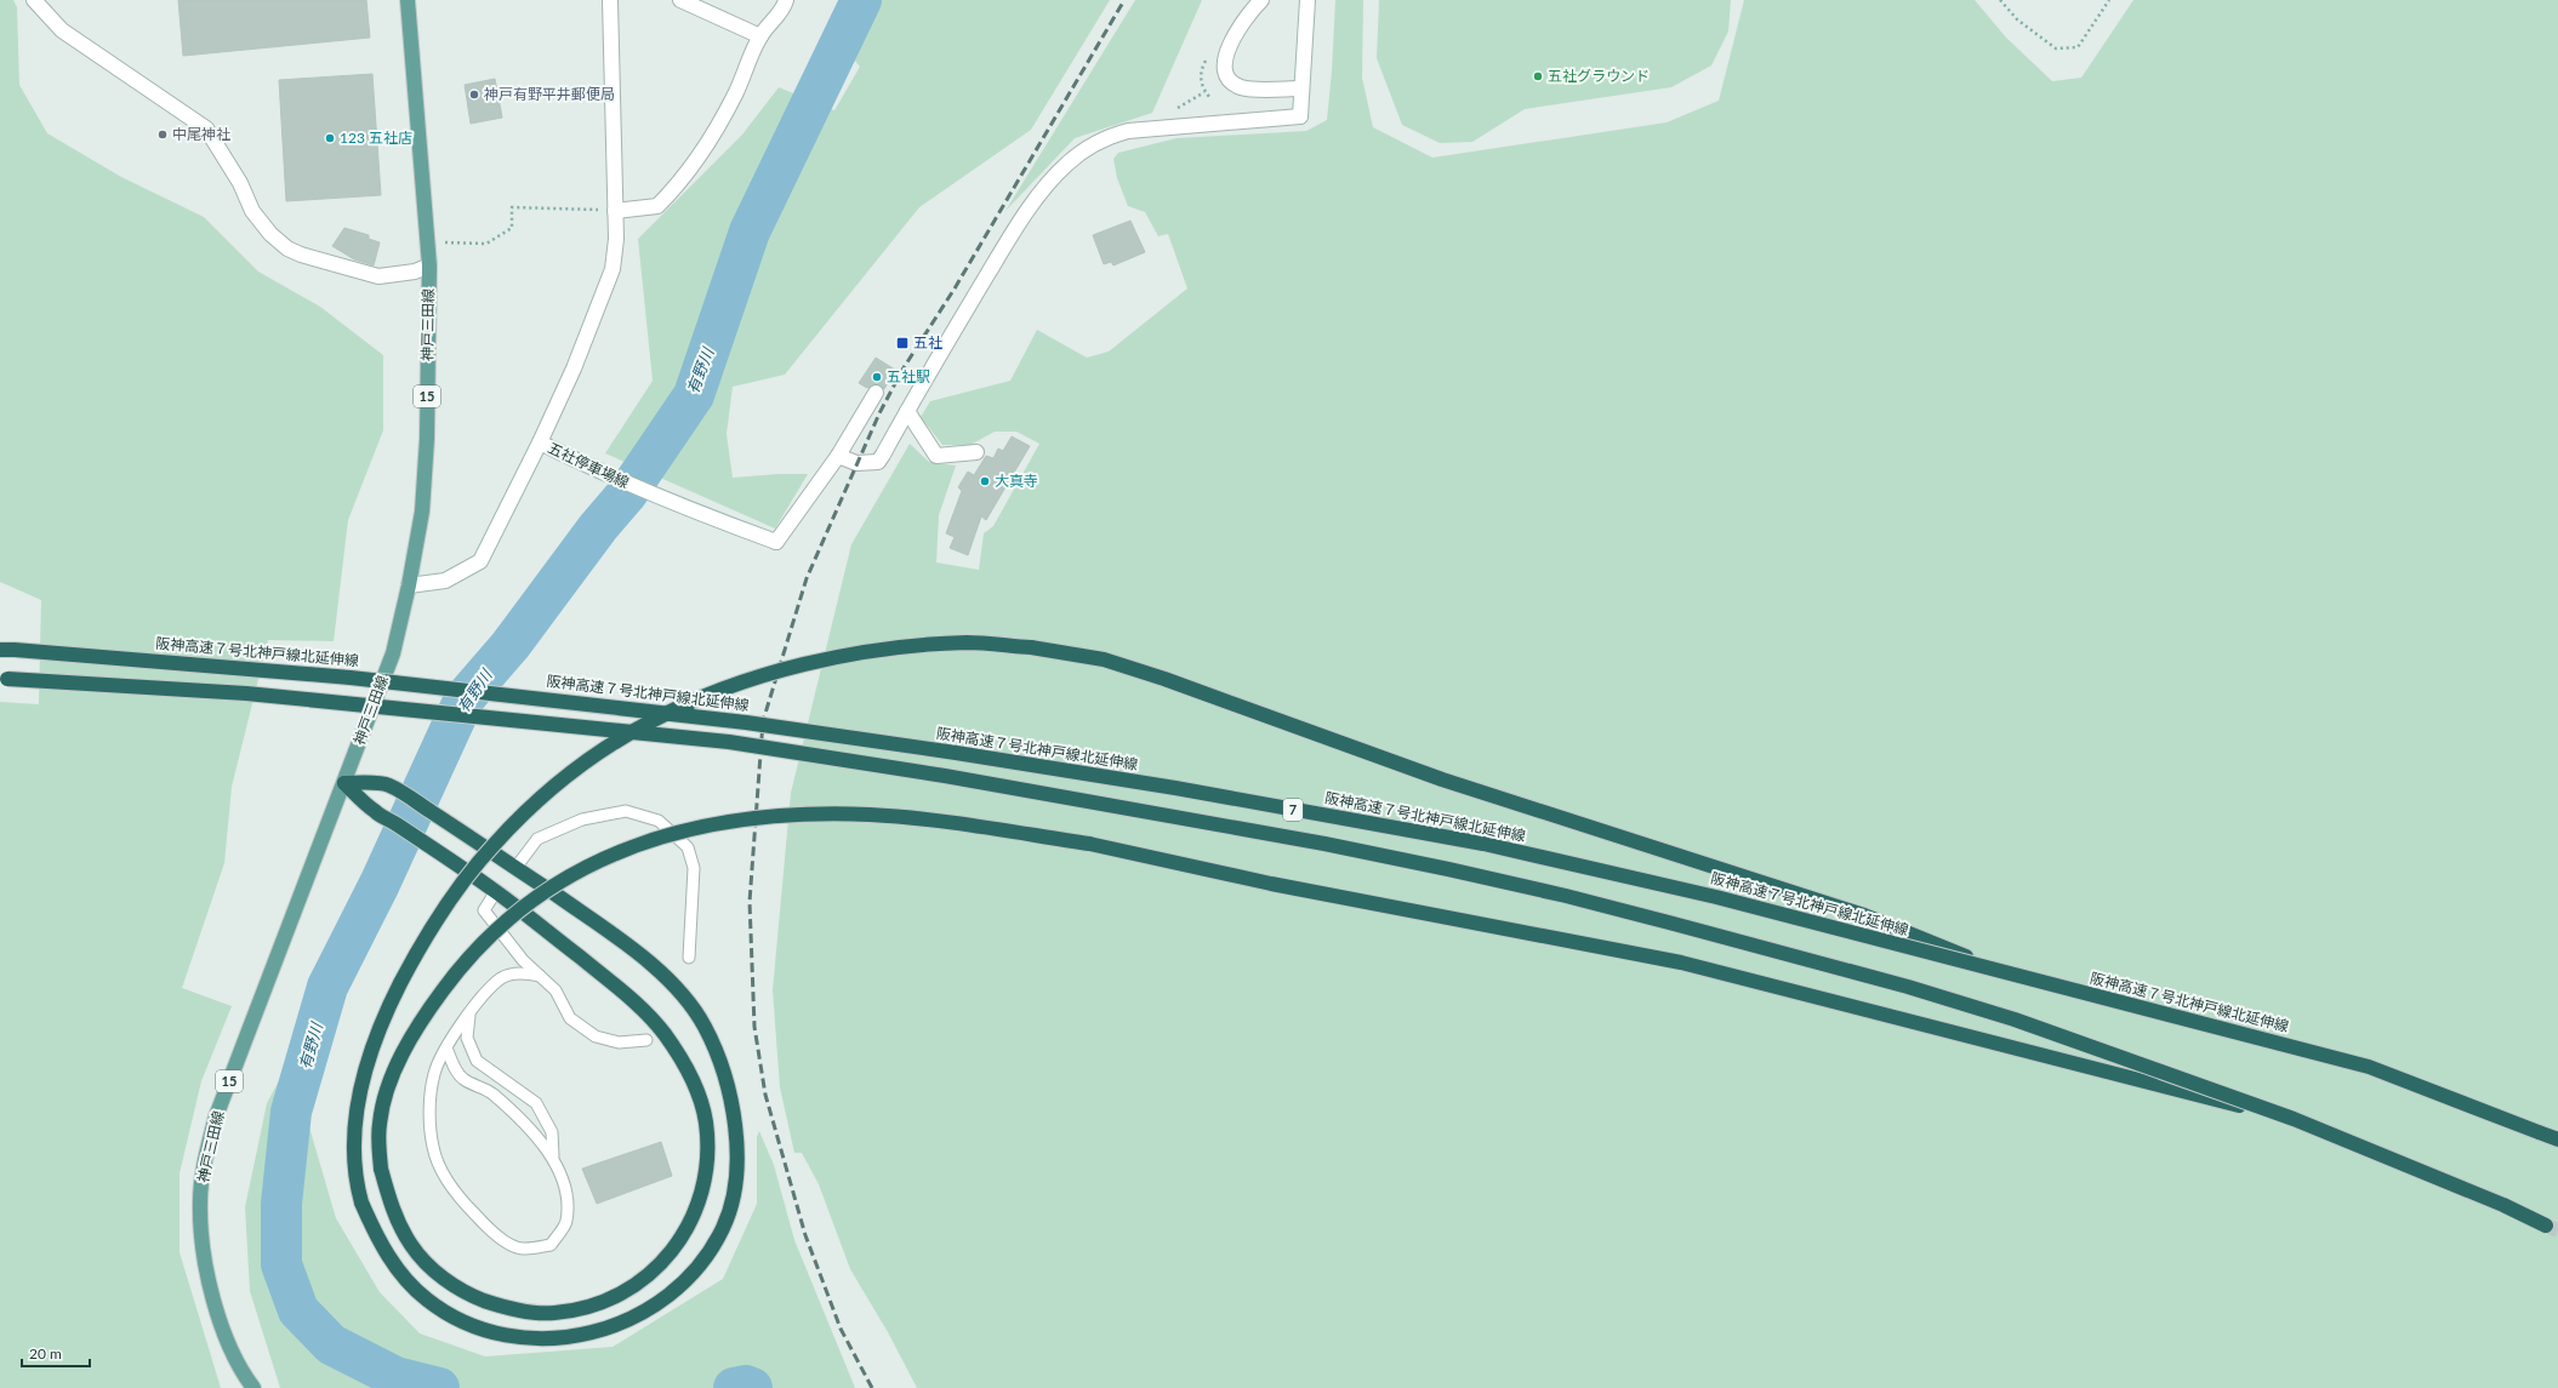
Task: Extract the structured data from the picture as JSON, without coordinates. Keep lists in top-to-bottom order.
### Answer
{
  "streets": {
    "highway": ["阪神高速７号北神戸線北延伸線", "7"],
    "main road": ["神戸三田線", "15"],
    "street": ["五社停車場線"]
  },
  "crossings": [
    ["神戸三田線", "五社停車場線"]
  ],
  "water": ["有野川"],
  "places": {
    "other": [
      "五社グラウンド",
      "神戸有野平井郵便局",
      "中尾神社",
      "123 五社店",
      "五社駅",
      "大真寺"
    ],
    "transit": ["五社"]
  },
  "scale_bar": "20 m"
}
